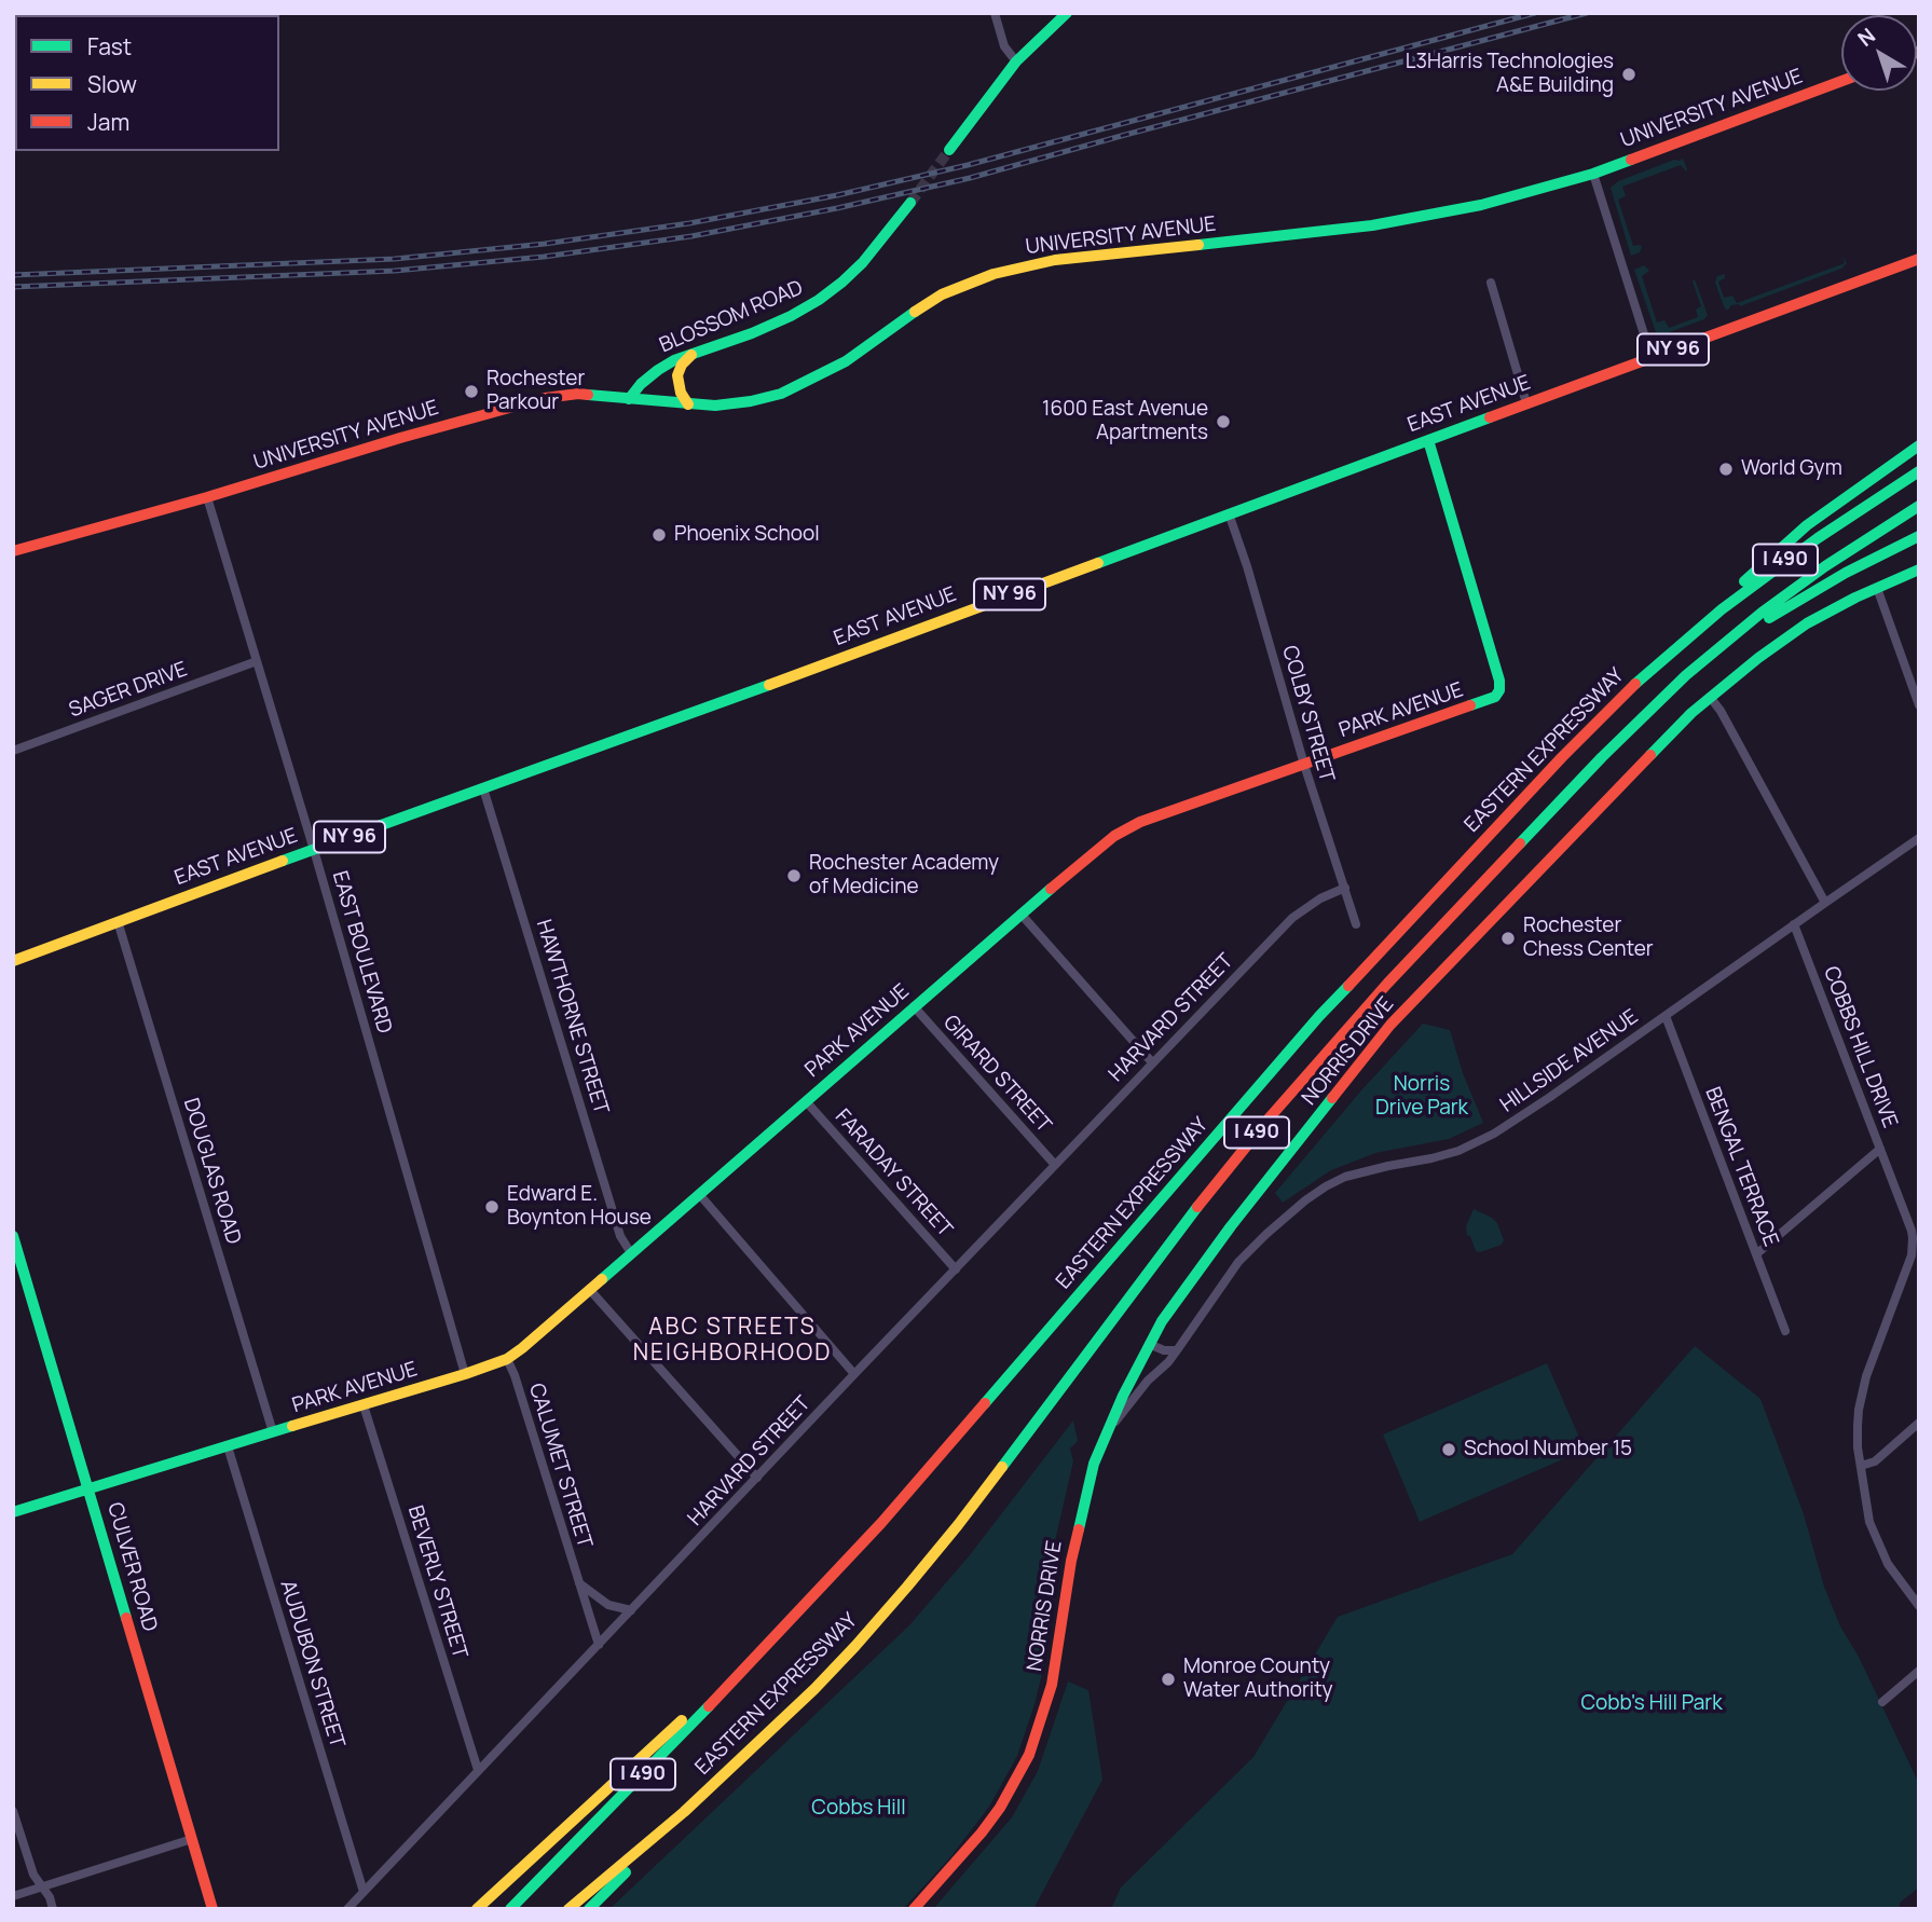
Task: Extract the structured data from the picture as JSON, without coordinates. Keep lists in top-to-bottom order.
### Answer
{
  "streets": {
    "main road": [
      "UNIVERSITY AVENUE",
      "BLOSSOM ROAD",
      "NY 96",
      "EAST AVENUE",
      "I 490",
      "PARK AVENUE",
      "EASTERN EXPRESSWAY",
      "NORRIS DRIVE",
      "CULVER ROAD"
    ],
    "street": [
      "SAGER DRIVE",
      "COLBY STREET",
      "EAST BOULEVARD",
      "HAWTHORNE STREET",
      "HARVARD STREET",
      "COBBS HILL DRIVE",
      "HILLSIDE AVENUE",
      "GIRARD STREET",
      "BENGAL TERRACE",
      "DOUGLAS ROAD",
      "FARADAY STREET",
      "CALUMET STREET",
      "BEVERLY STREET",
      "AUDUBON STREET"
    ]
  },
  "crossings": [
    ["UNIVERSITY AVENUE", "BLOSSOM ROAD"],
    ["UNIVERSITY AVENUE", "EAST BOULEVARD"],
    ["EAST AVENUE", "PARK AVENUE"],
    ["EAST AVENUE", "COLBY STREET"],
    ["EAST AVENUE", "EAST BOULEVARD"],
    ["EAST AVENUE", "HAWTHORNE STREET"],
    ["EAST AVENUE", "DOUGLAS ROAD"],
    ["SAGER DRIVE", "EAST BOULEVARD"],
    ["PARK AVENUE", "COLBY STREET"],
    ["PARK AVENUE", "EAST BOULEVARD"],
    ["PARK AVENUE", "HAWTHORNE STREET"],
    ["PARK AVENUE", "GIRARD STREET"],
    ["PARK AVENUE", "DOUGLAS ROAD"],
    ["PARK AVENUE", "FARADAY STREET"],
    ["PARK AVENUE", "CALUMET STREET"],
    ["PARK AVENUE", "CULVER ROAD"],
    ["PARK AVENUE", "BEVERLY STREET"],
    ["PARK AVENUE", "AUDUBON STREET"],
    ["COLBY STREET", "HARVARD STREET"],
    ["HARVARD STREET", "GIRARD STREET"],
    ["HARVARD STREET", "FARADAY STREET"],
    ["HARVARD STREET", "CALUMET STREET"],
    ["HARVARD STREET", "BEVERLY STREET"],
    ["HARVARD STREET", "AUDUBON STREET"],
    ["COBBS HILL DRIVE", "HILLSIDE AVENUE"],
    ["NORRIS DRIVE", "HILLSIDE AVENUE"],
    ["HILLSIDE AVENUE", "BENGAL TERRACE"]
  ],
  "districts": ["ABC STREETS NEIGHBORHOOD"],
  "parks": ["Norris Drive Park", "Cobb's Hill Park", "Cobbs Hill"],
  "places": [
    "L3Harris Technologies A&E Building",
    "Rochester Parkour",
    "1600 East Avenue Apartments",
    "World Gym",
    "Phoenix School",
    "Rochester Academy of Medicine",
    "Rochester Chess Center",
    "Edward E. Boynton House",
    "School Number 15",
    "Monroe County Water Authority"
  ],
  "legend": ["Fast", "Slow", "Jam"],
  "north": "top left"
}
